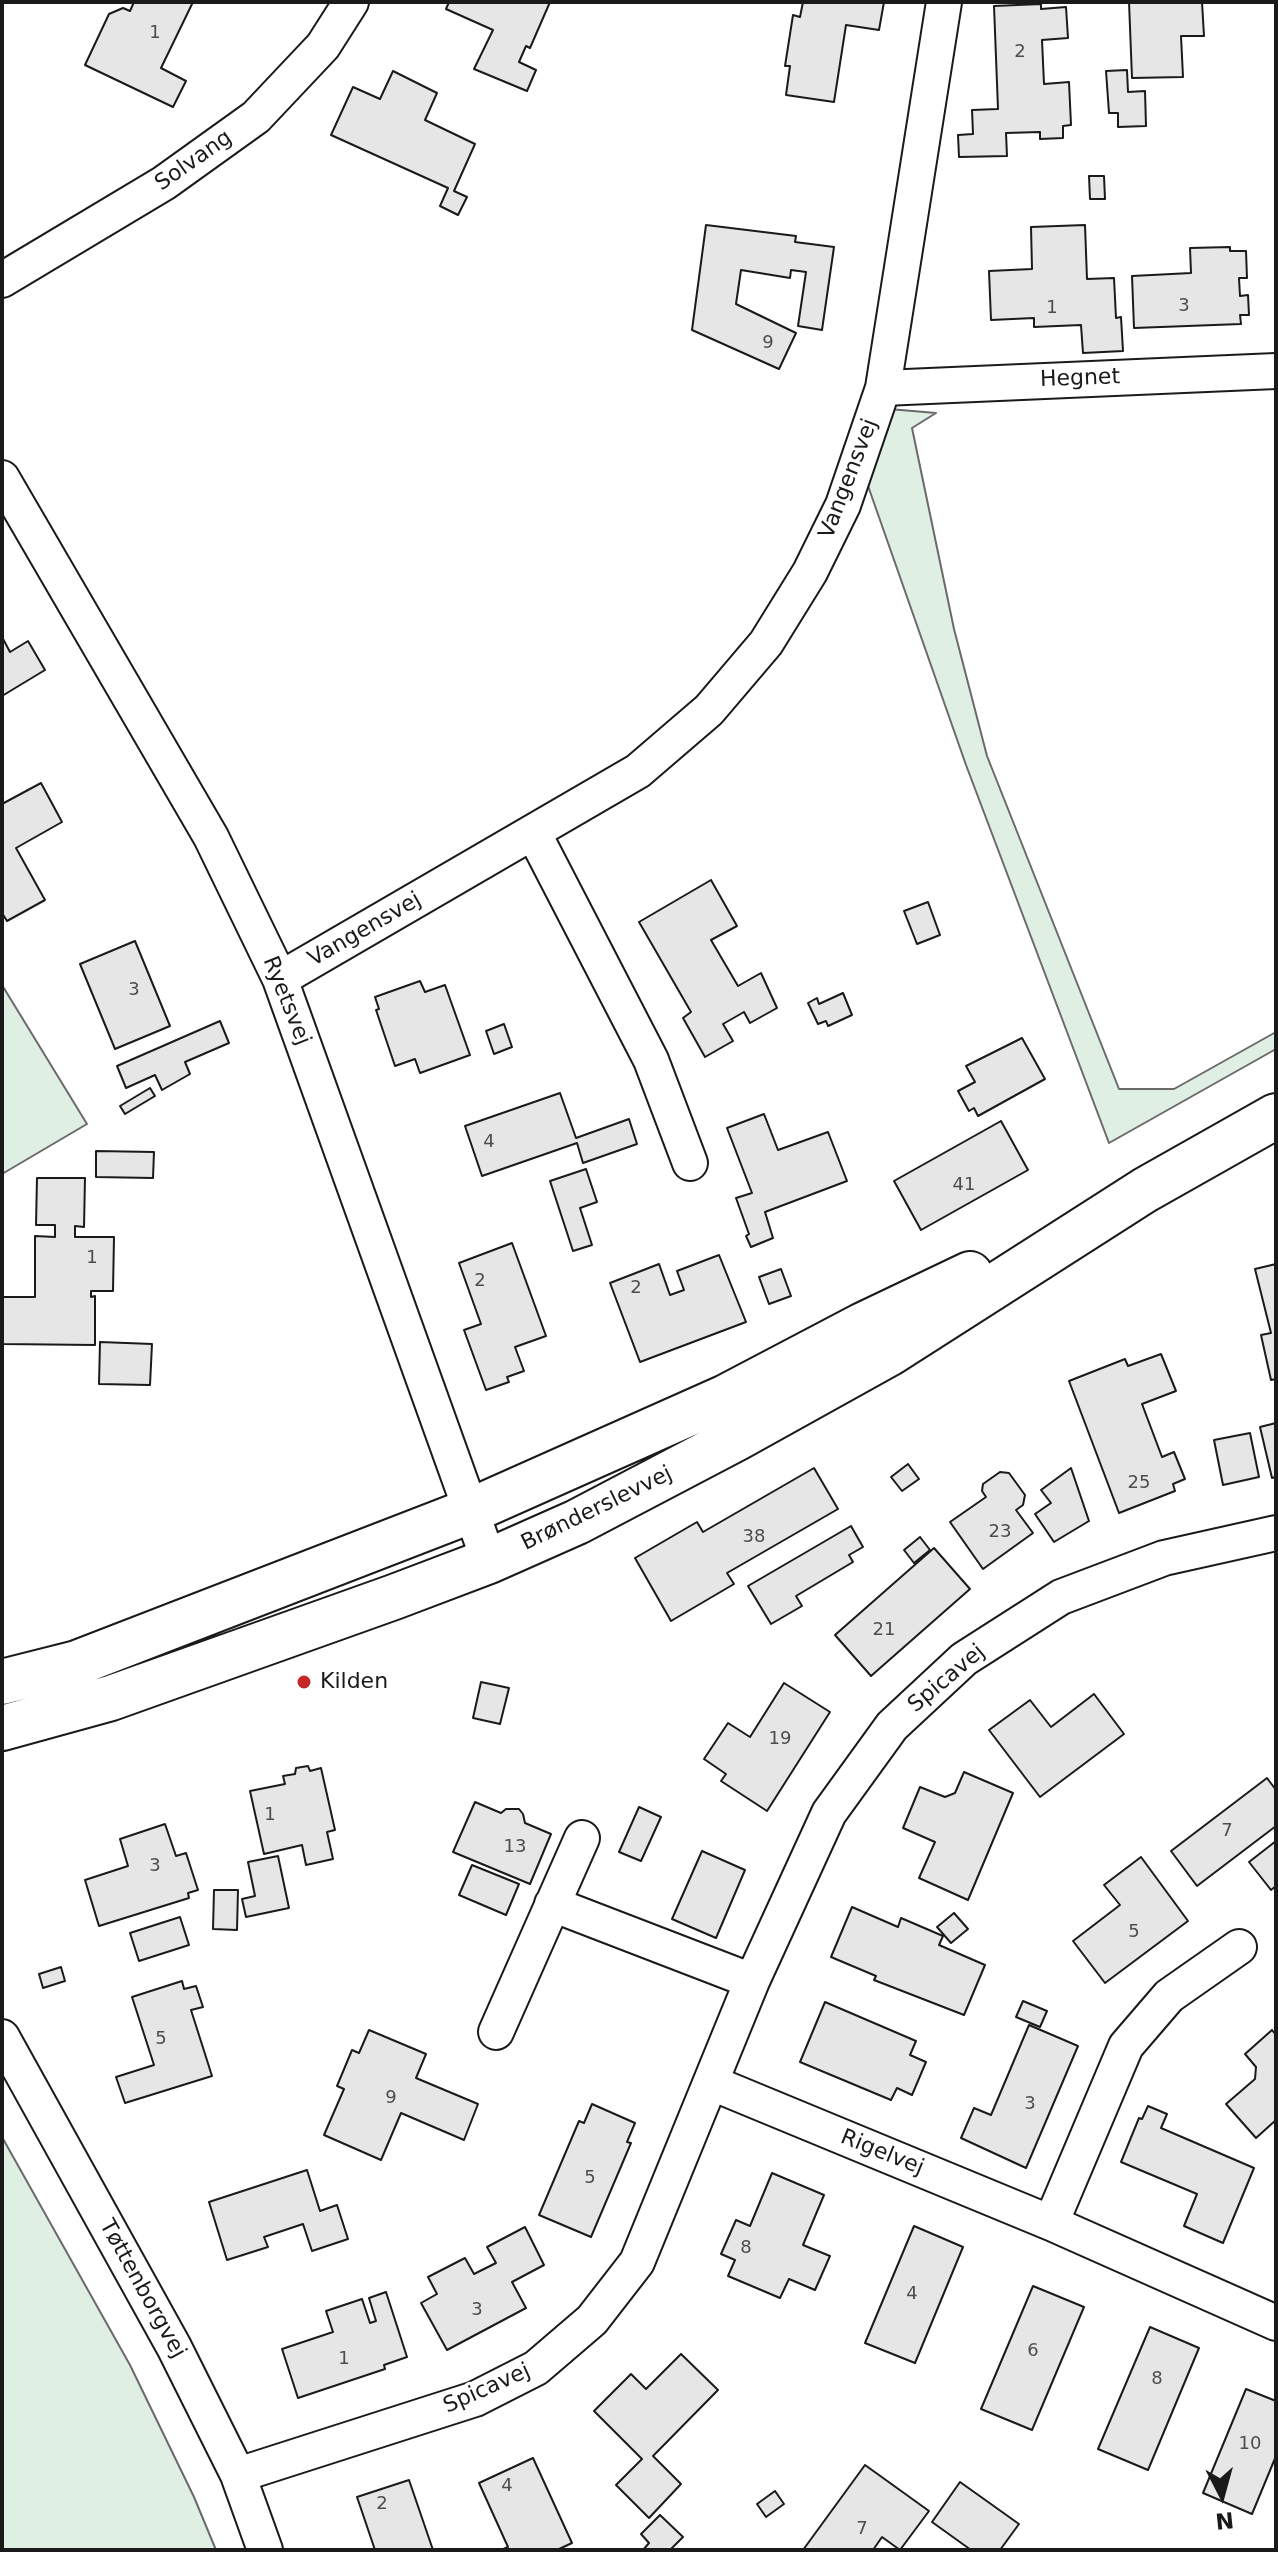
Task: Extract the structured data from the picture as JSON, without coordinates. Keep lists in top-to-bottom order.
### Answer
{
  "streets": {
    "main road": ["Brønderslevvej"],
    "street": [
      "Solvang",
      "Hegnet",
      "Vangensvej",
      "Ryetsvej",
      "Spicavej",
      "Rigelvej",
      "Tøttenborgvej"
    ]
  },
  "crossings": [
    ["Hegnet", "Vangensvej"],
    ["Vangensvej", "Ryetsvej"],
    ["Ryetsvej", "Brønderslevvej"],
    ["Spicavej", "Rigelvej"],
    ["Spicavej", "Tøttenborgvej"]
  ],
  "places": ["Kilden"],
  "house_numbers": [
    "1",
    "2",
    "3",
    "1",
    "9",
    "3",
    "4",
    "41",
    "1",
    "2",
    "2",
    "25",
    "23",
    "38",
    "21",
    "19",
    "1",
    "7",
    "13",
    "3",
    "5",
    "5",
    "9",
    "3",
    "5",
    "8",
    "4",
    "3",
    "6",
    "1",
    "8",
    "10",
    "4",
    "2",
    "7"
  ],
  "north": "bottom"
}
